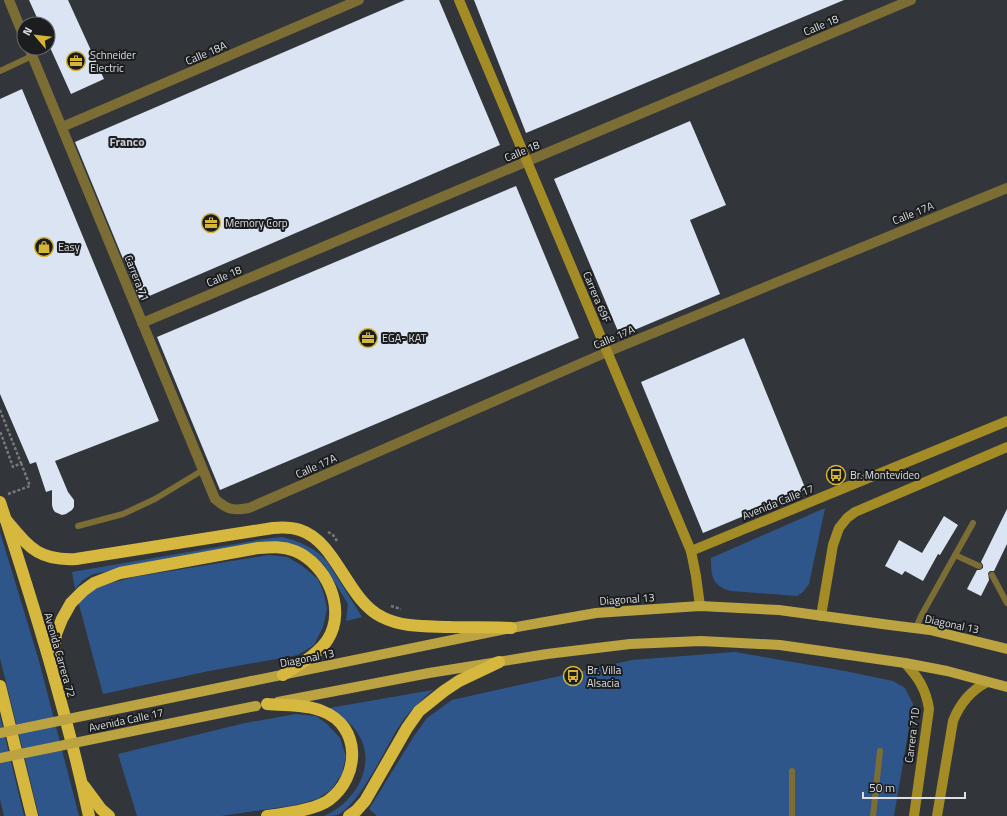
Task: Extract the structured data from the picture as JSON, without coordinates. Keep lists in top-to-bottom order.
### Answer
{
  "streets": {
    "highway": ["Avenida Carrera 72"],
    "main road": ["Avenida Calle 17", "Diagonal 13"],
    "street": [
      "Calle 18",
      "Calle 18A",
      "Calle 17A",
      "Carrera 71",
      "Carrera 69F",
      "Carrera 71D"
    ]
  },
  "crossings": [
    ["Calle 18", "Carrera 71"],
    ["Calle 18", "Carrera 69F"],
    ["Calle 18A", "Carrera 71"],
    ["Calle 17A", "Carrera 71"],
    ["Calle 17A", "Carrera 69F"],
    ["Carrera 69F", "Avenida Calle 17"],
    ["Carrera 69F", "Diagonal 13"],
    ["Avenida Calle 17", "Diagonal 13"]
  ],
  "districts": ["Franco"],
  "places": {
    "office": ["Schneider Electric", "Memory Corp", "EGA- KAT"],
    "shop": ["Easy"],
    "bus stop": ["Br. Montevideo", "Br. Villa Alsacia"]
  },
  "scale_bar": "50 m",
  "north": "top left"
}
